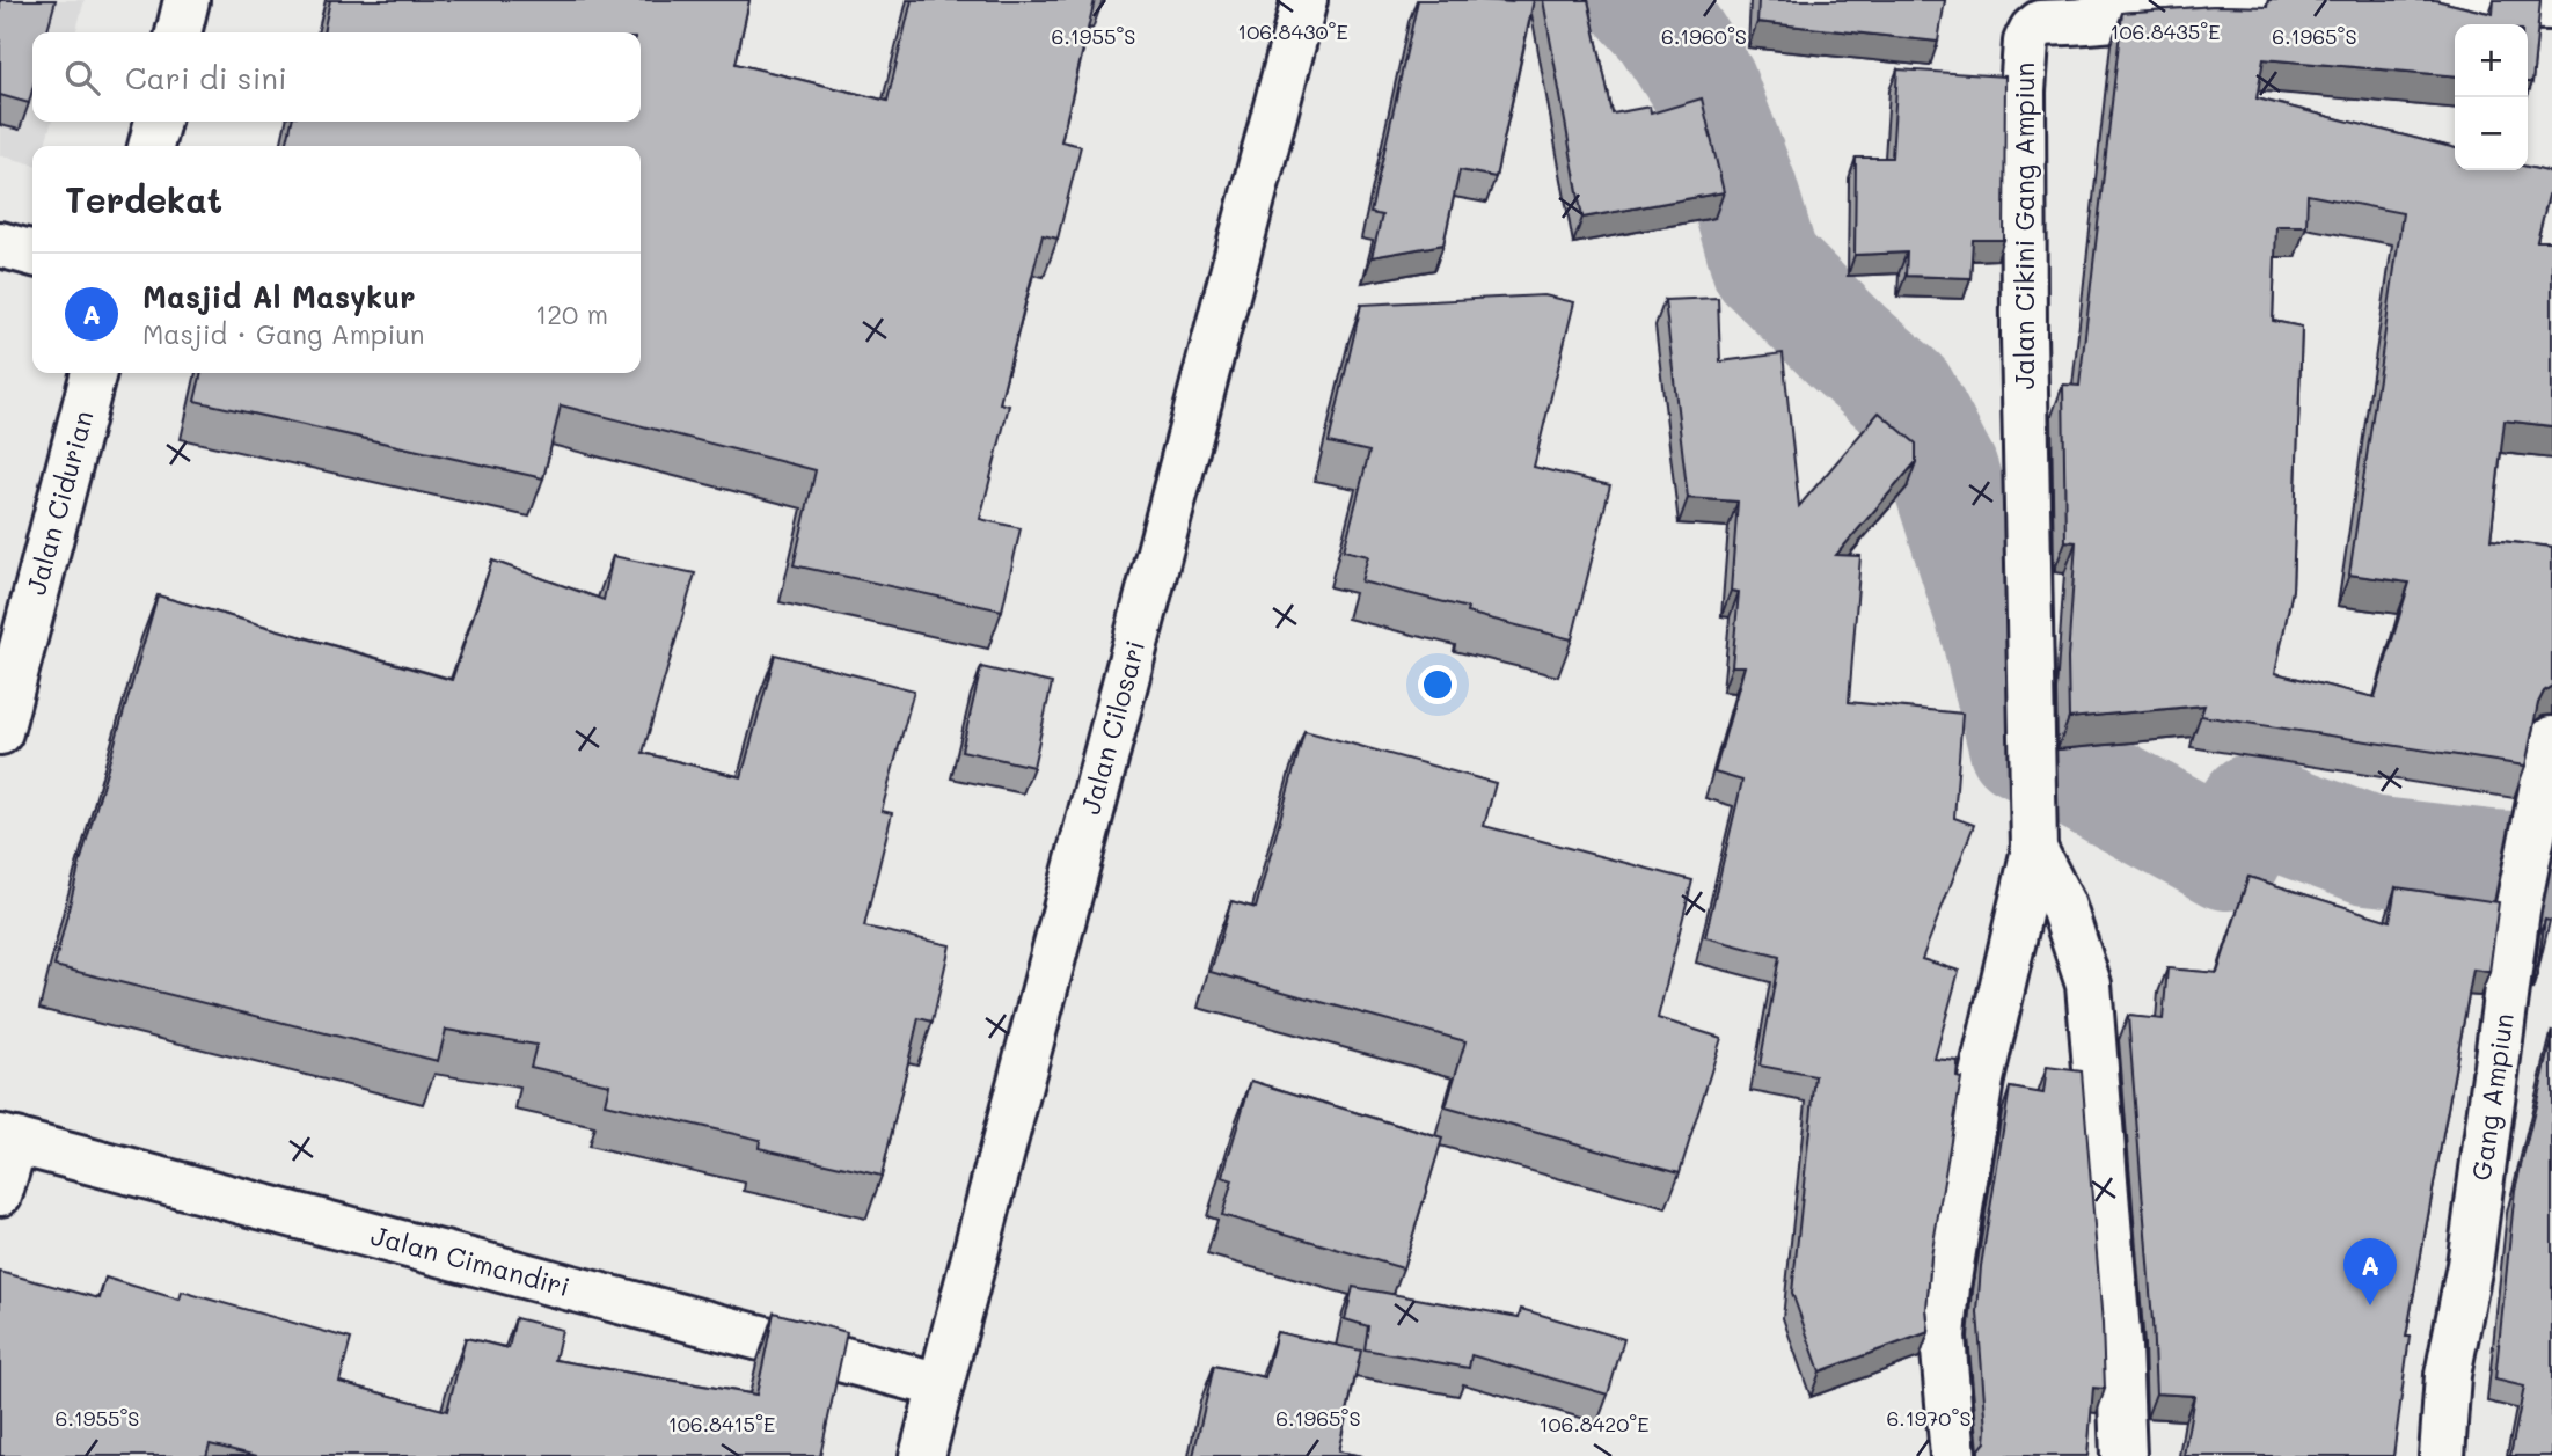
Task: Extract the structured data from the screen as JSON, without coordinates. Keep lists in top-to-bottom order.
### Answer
{
  "streets": {
    "street": [
      "Jalan Cikini Gang Ampiun",
      "Jalan Cidurian",
      "Jalan Cilosari",
      "Gang Ampiun",
      "Jalan Cimandiri"
    ]
  },
  "crossings": [
    ["Jalan Cilosari", "Jalan Cimandiri"]
  ],
  "page": {
    "map_buttons": ["+", "−"],
    "search": "Cari di sini",
    "heading": "Terdekat",
    "list": [
      {
        "mark": "A",
        "name": "Masjid Al Masykur",
        "note": "Masjid · Gang Ampiun",
        "value": "120 m"
      }
    ],
    "pins": "A"
  },
  "coordinates": [
    "106.8435°E",
    "106.8430°E",
    "6.1955°S",
    "6.1960°S",
    "6.1965°S",
    "6.1970°S",
    "106.8415°E",
    "106.8420°E"
  ]
}
